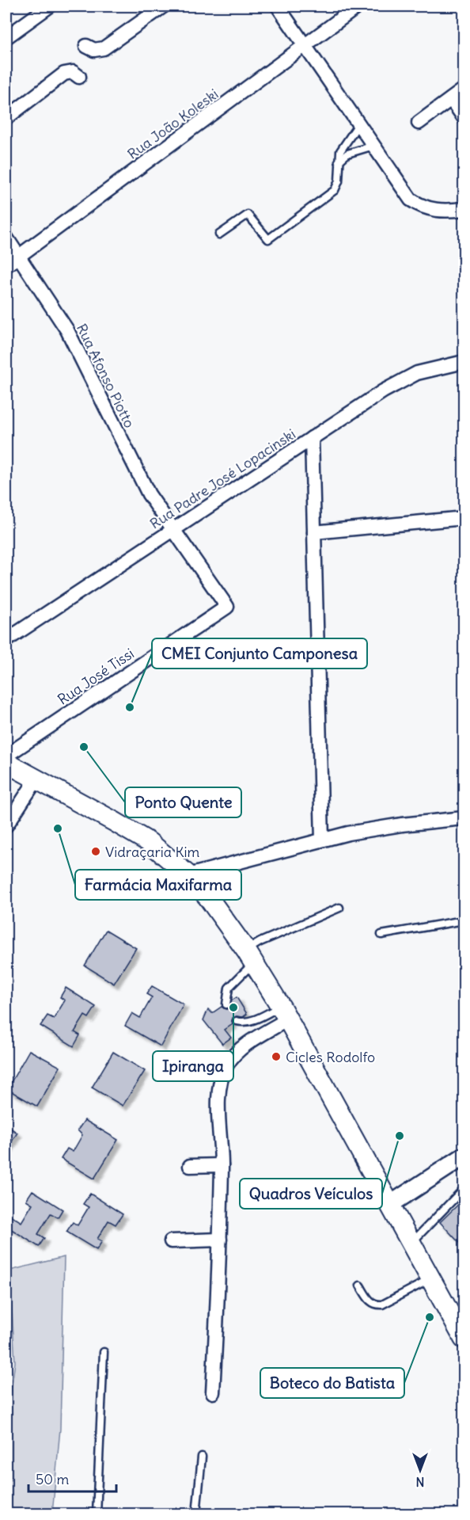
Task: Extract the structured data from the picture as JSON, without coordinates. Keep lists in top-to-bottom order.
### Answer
{
  "streets": {
    "street": [
      "Rua João Koleski",
      "Rua Afonso Piotto",
      "Rua Padre José Lopacinski",
      "Rua José Tissi"
    ]
  },
  "crossings": [
    ["Rua João Koleski", "Rua Afonso Piotto"],
    ["Rua Afonso Piotto", "Rua Padre José Lopacinski"],
    ["Rua Afonso Piotto", "Rua José Tissi"]
  ],
  "places": [
    "CMEI Conjunto Camponesa",
    "Ponto Quente",
    "Farmácia Maxifarma",
    "Vidraçaria Kim",
    "Ipiranga",
    "Cicles Rodolfo",
    "Quadros Veículos",
    "Boteco do Batista"
  ],
  "scale_bar": "50 m",
  "north": "bottom"
}
